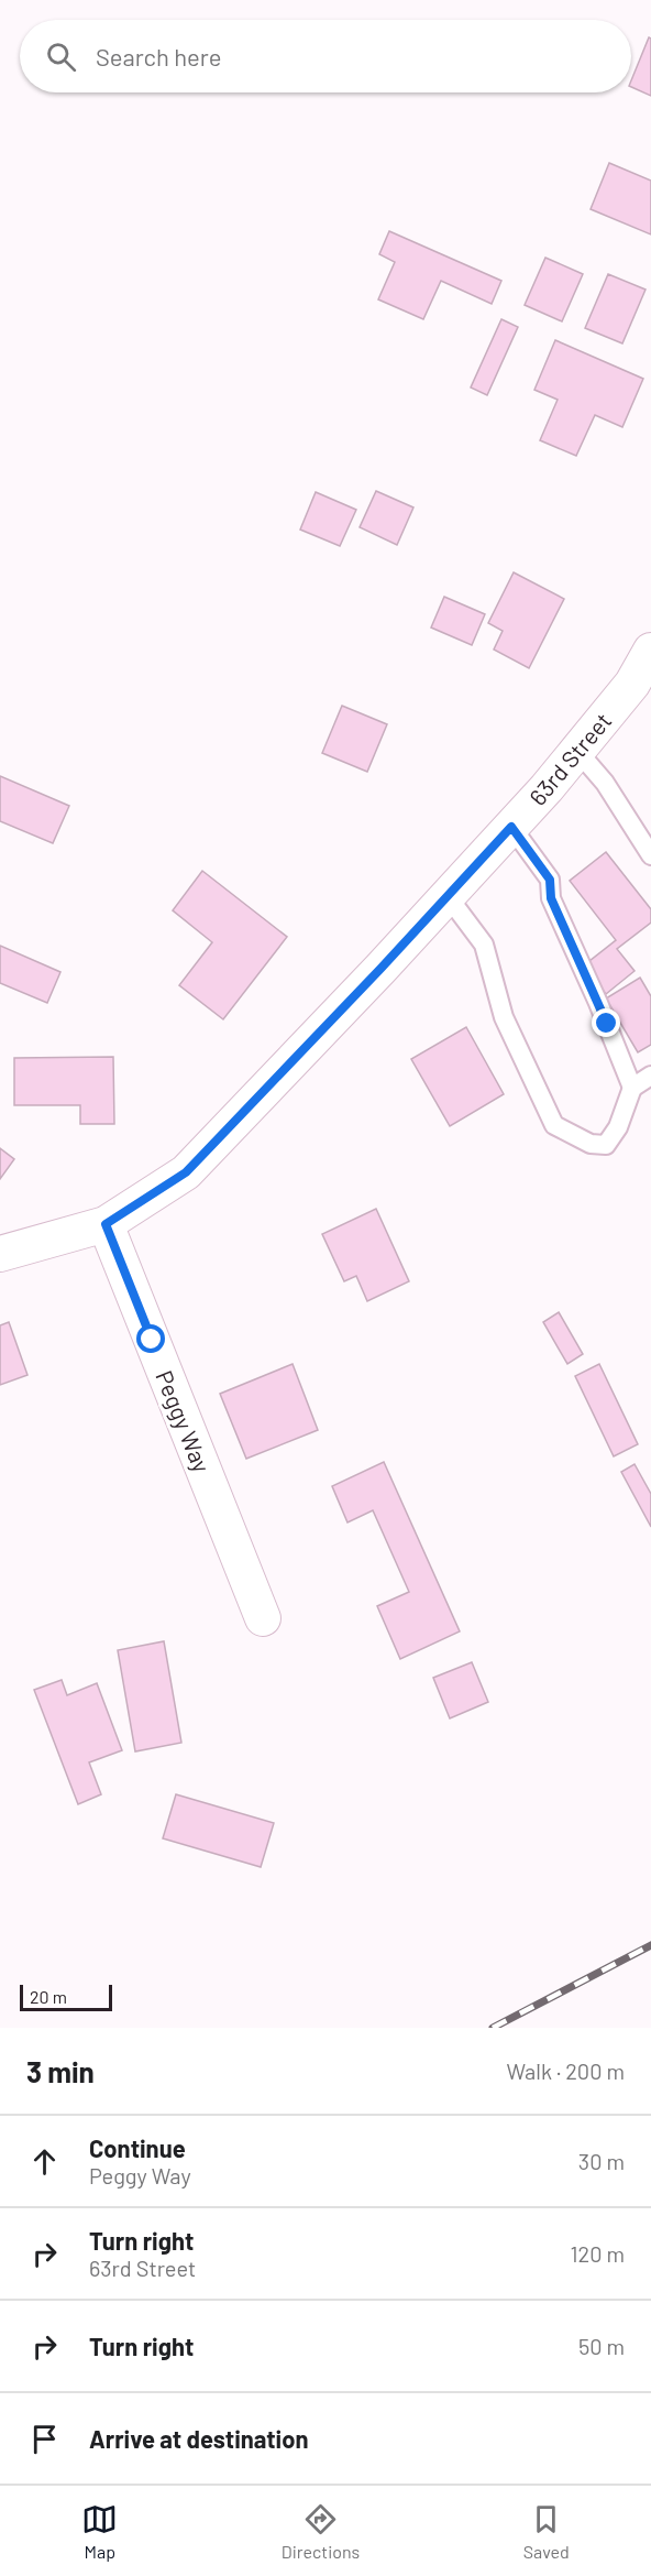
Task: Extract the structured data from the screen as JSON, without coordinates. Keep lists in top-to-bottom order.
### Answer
{
  "streets": {
    "street": ["63rd Street", "Peggy Way"]
  },
  "crossings": [
    ["63rd Street", "Peggy Way"]
  ],
  "scale_bar": "20 m",
  "page": {
    "search": "Search here",
    "scale": "20 m",
    "heading": ["3 min", "Walk · 200 m"],
    "list": [
      ["Continue", "Peggy Way", "30 m"],
      ["Turn right", "63rd Street", "120 m"],
      ["Turn right", "50 m"],
      "Arrive at destination"
    ],
    "nav": ["Map", "Directions", "Saved"]
  }
}
